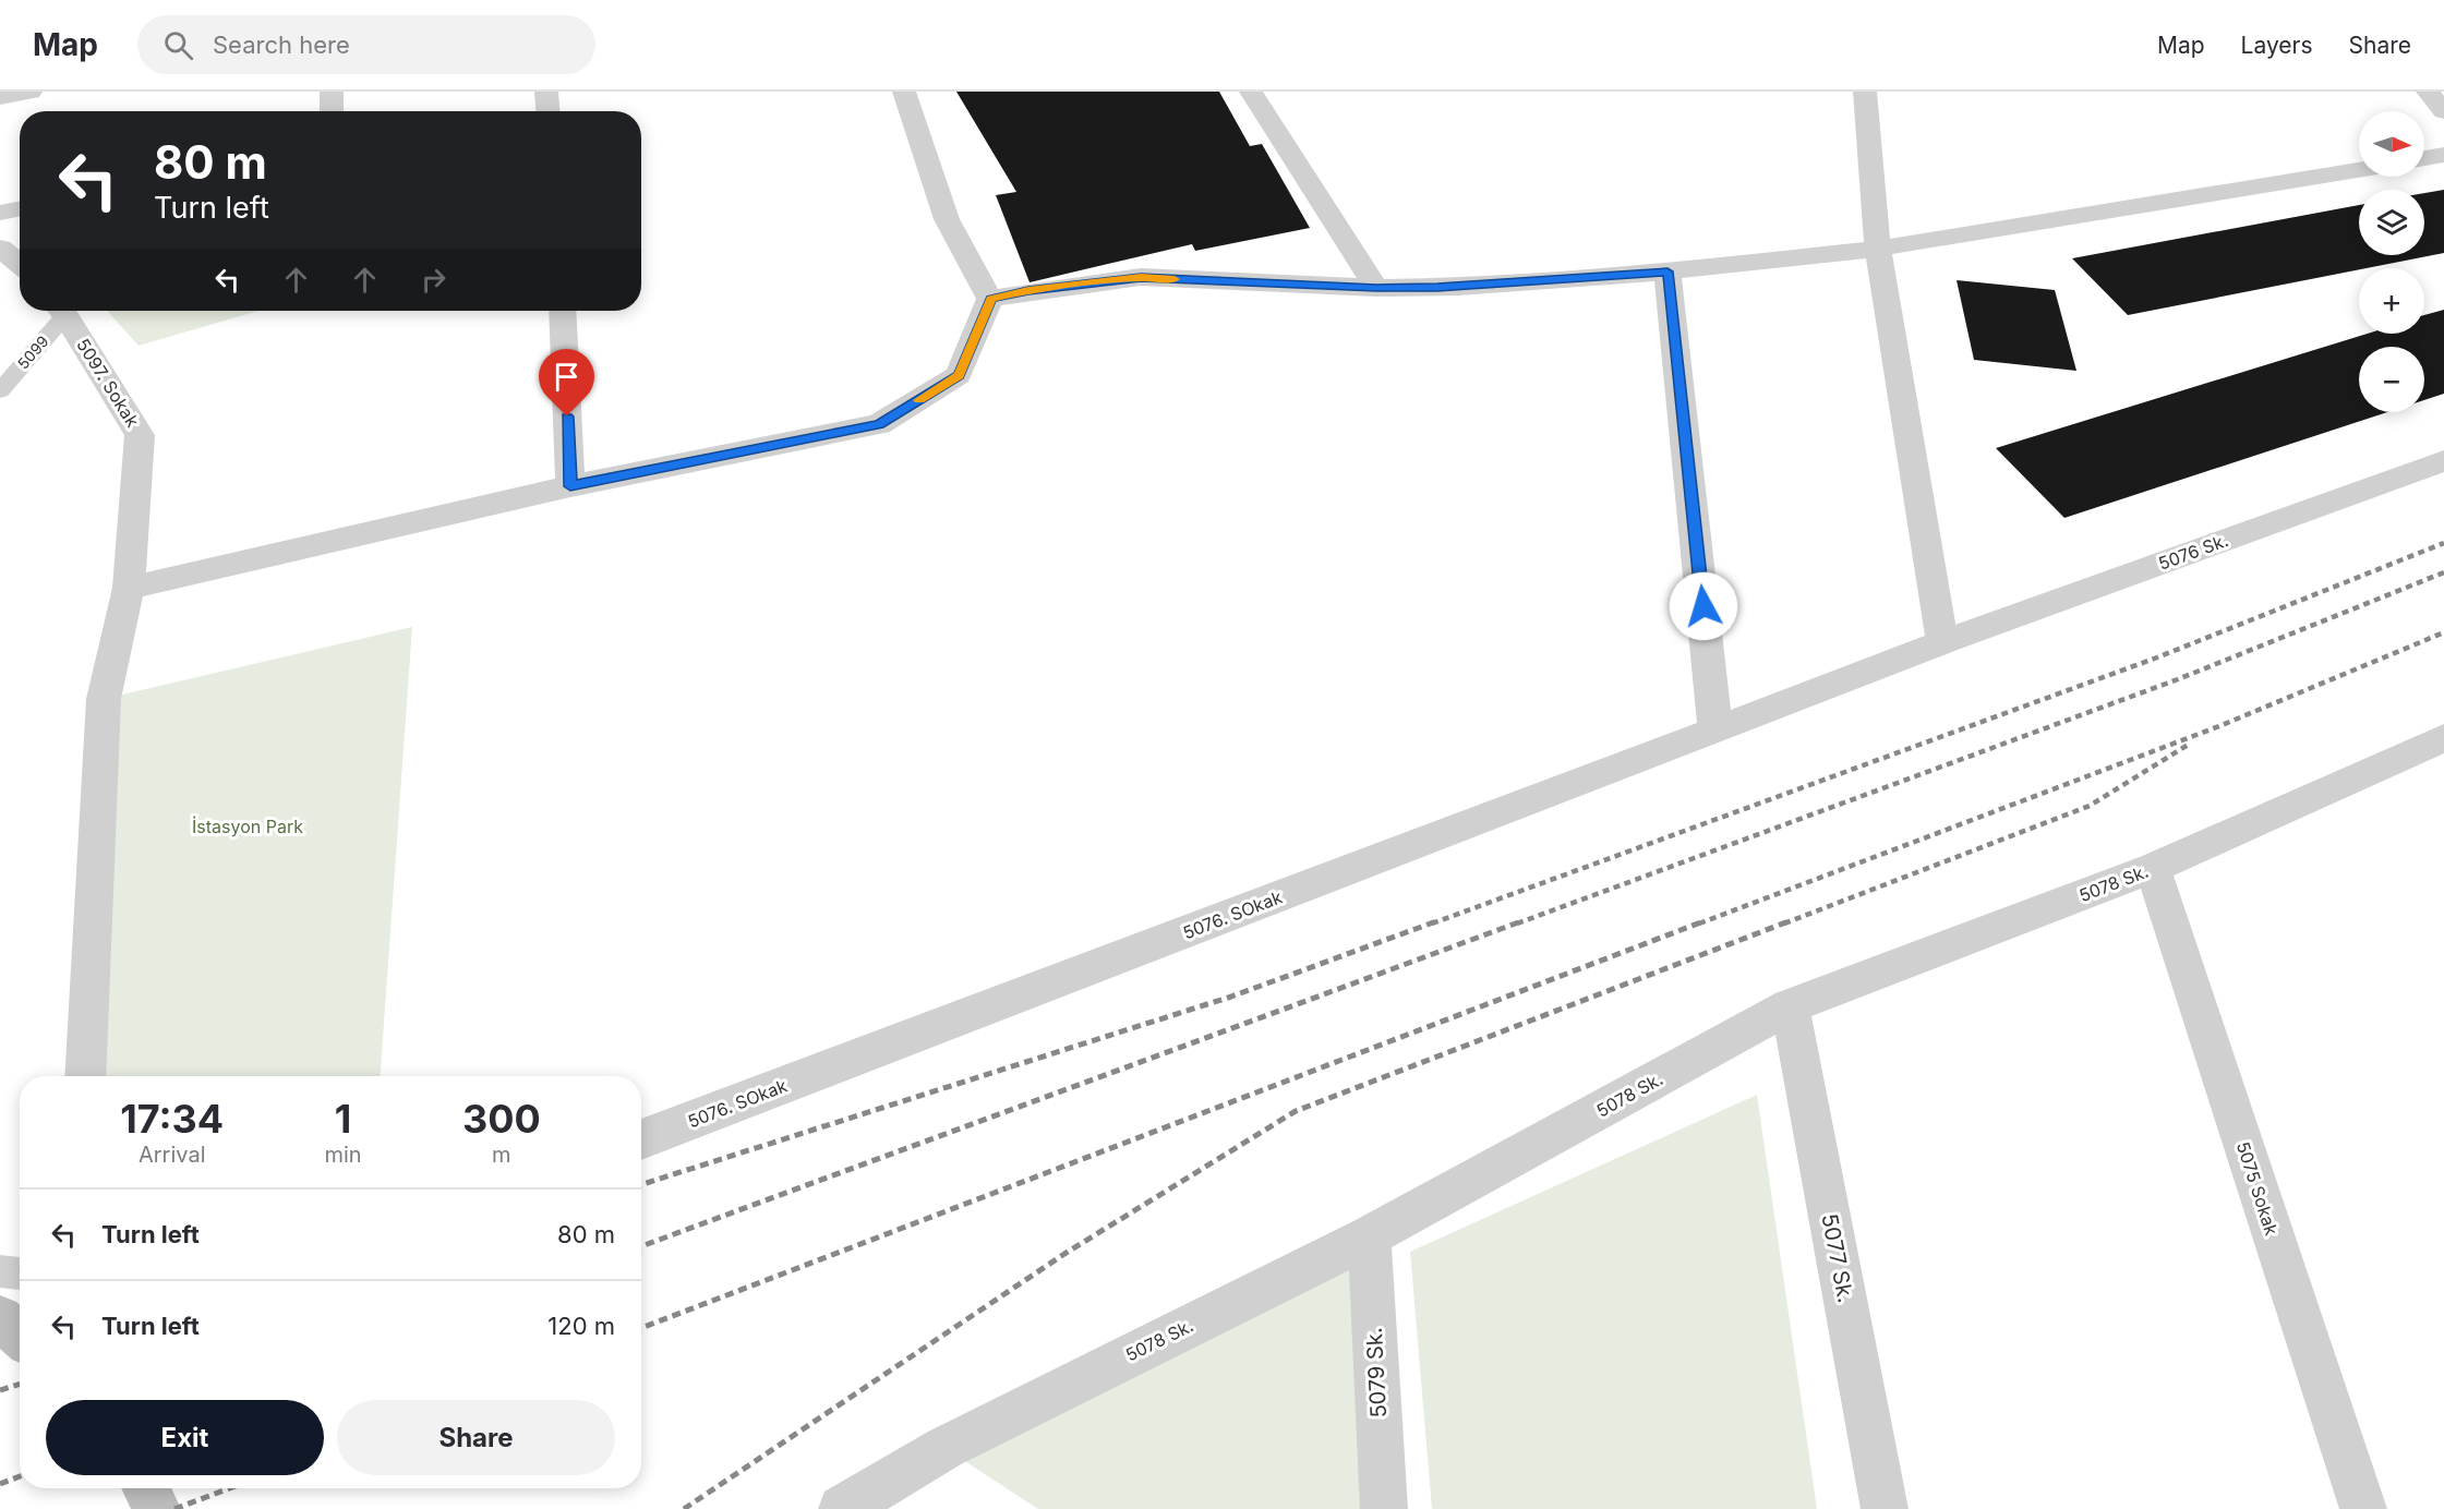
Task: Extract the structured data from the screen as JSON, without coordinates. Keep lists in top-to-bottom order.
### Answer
{
  "streets": {
    "street": [
      "5097. Sokak",
      "5076 Sk.",
      "5078 Sk.",
      "5076. SOkak",
      "5075 Sokak",
      "5077 Sk.",
      "5079 Sk."
    ],
    "lane": ["5099"]
  },
  "crossings": [
    ["5076 Sk.", "5076. SOkak"],
    ["5078 Sk.", "5075 Sokak"],
    ["5078 Sk.", "5077 Sk."],
    ["5078 Sk.", "5079 Sk."]
  ],
  "parks": ["İstasyon Park"],
  "north": "right",
  "page": {
    "header": "Map",
    "search": "Search here",
    "nav": ["Map", "Layers", "Share"],
    "map_buttons": ["+", "−"],
    "turn": ["80 m", "Turn left"],
    "eta": [
      "17:34",
      "Arrival",
      "1",
      "min",
      "300",
      "m"
    ],
    "list": [
      {
        "name": "Turn left",
        "value": "80 m"
      },
      {
        "name": "Turn left",
        "value": "120 m"
      }
    ],
    "buttons": ["Exit", "Share"]
  }
}
